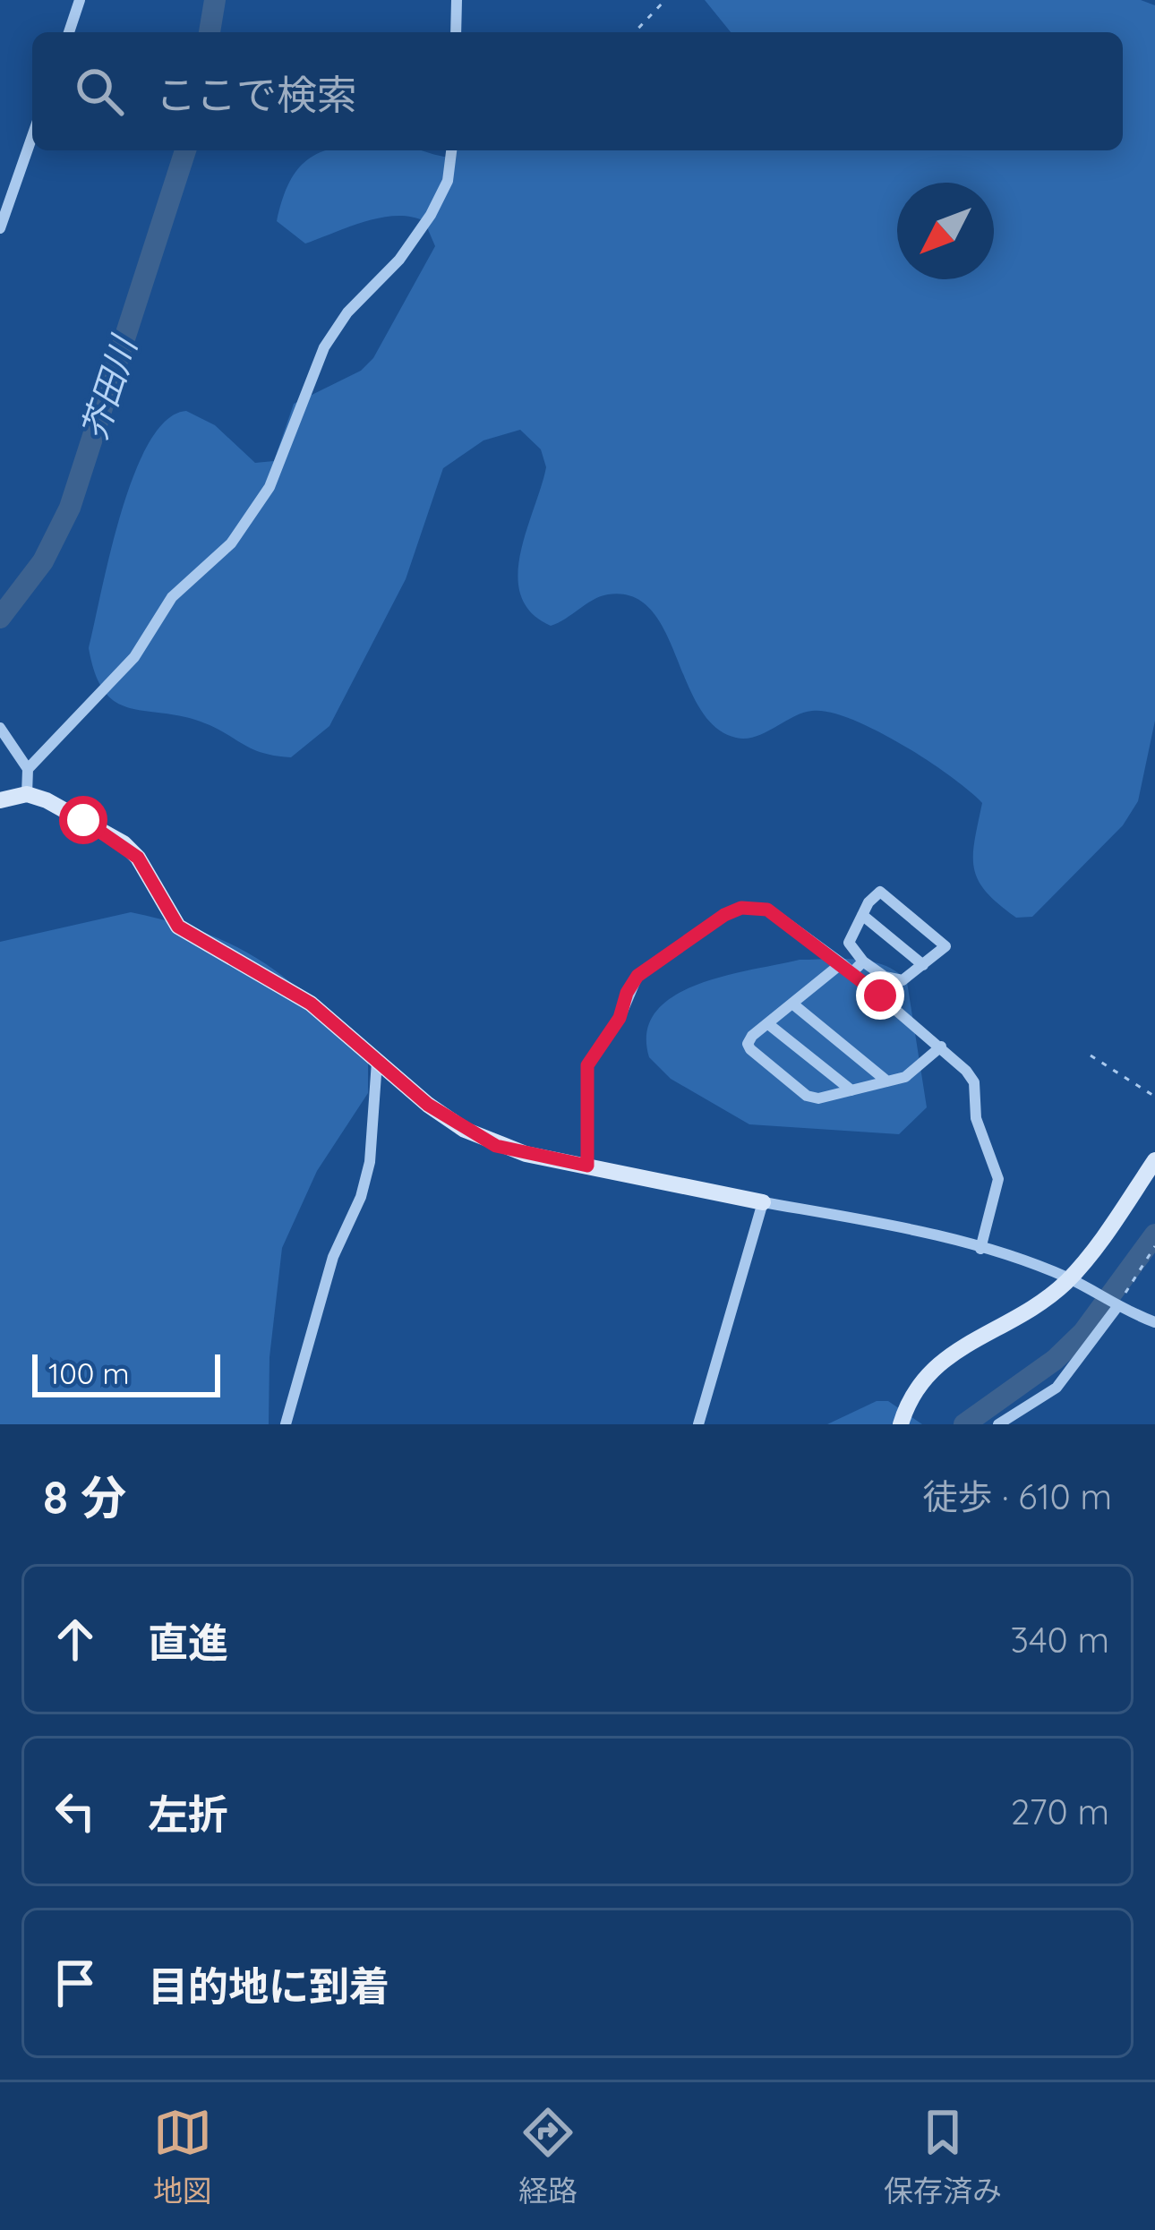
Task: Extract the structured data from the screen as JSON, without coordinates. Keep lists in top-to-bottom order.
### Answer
{
  "water": ["芥田川"],
  "scale_bar": "100 m",
  "north": "bottom left",
  "page": {
    "search": "ここで検索",
    "scale": "100 m",
    "heading": ["8 分", "徒歩 · 610 m"],
    "list": [
      ["直進", "340 m"],
      ["左折", "270 m"],
      "目的地に到着"
    ],
    "nav": ["地図", "経路", "保存済み"]
  }
}
